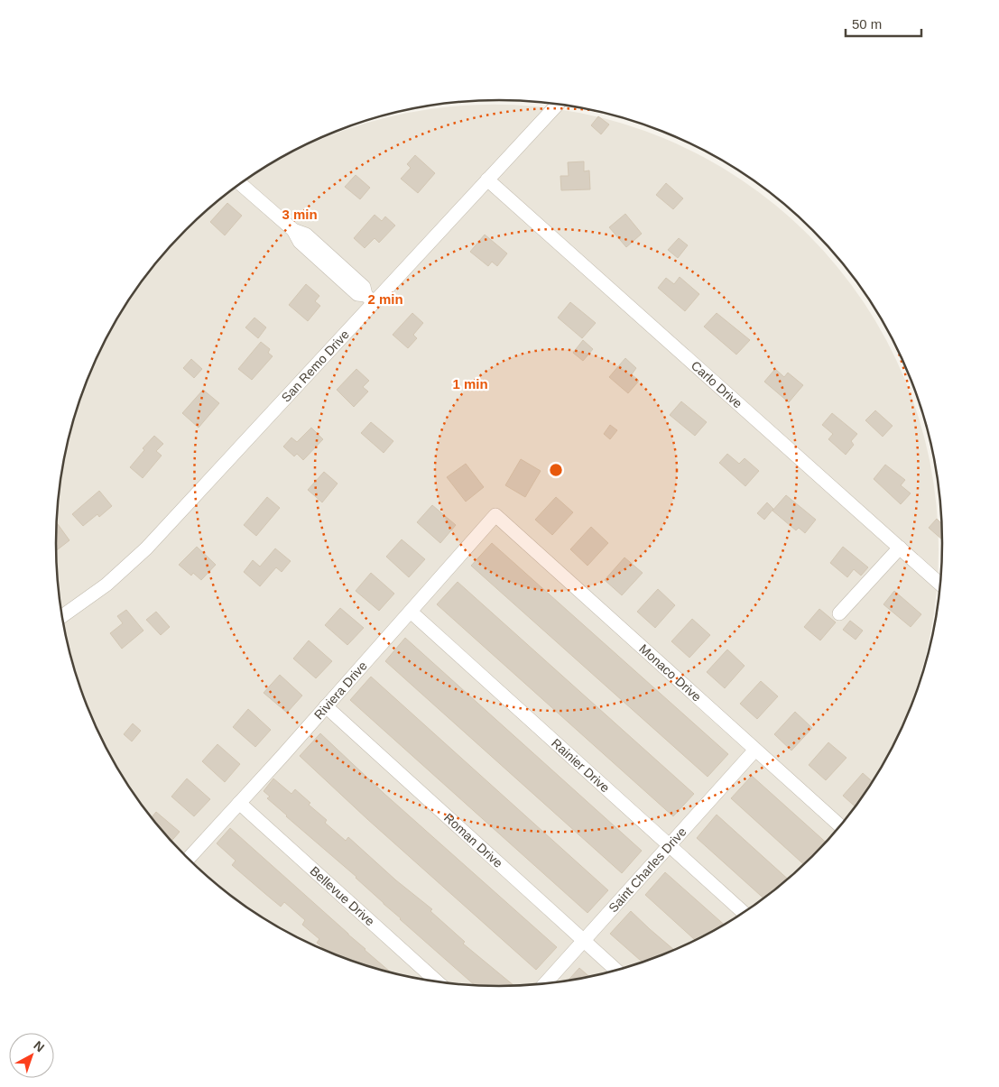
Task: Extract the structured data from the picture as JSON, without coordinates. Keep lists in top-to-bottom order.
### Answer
{
  "streets": {
    "street": [
      "San Remo Drive",
      "Carlo Drive",
      "Monaco Drive",
      "Riviera Drive",
      "Rainier Drive",
      "Roman Drive",
      "Saint Charles Drive",
      "Bellevue Drive"
    ]
  },
  "crossings": [
    ["San Remo Drive", "Carlo Drive"],
    ["Monaco Drive", "Riviera Drive"],
    ["Monaco Drive", "Saint Charles Drive"],
    ["Riviera Drive", "Rainier Drive"],
    ["Riviera Drive", "Roman Drive"],
    ["Riviera Drive", "Bellevue Drive"],
    ["Rainier Drive", "Saint Charles Drive"],
    ["Roman Drive", "Saint Charles Drive"]
  ],
  "scale_bar": "50 m",
  "north": "top right",
  "rings": ["3 min", "2 min", "1 min"]
}
